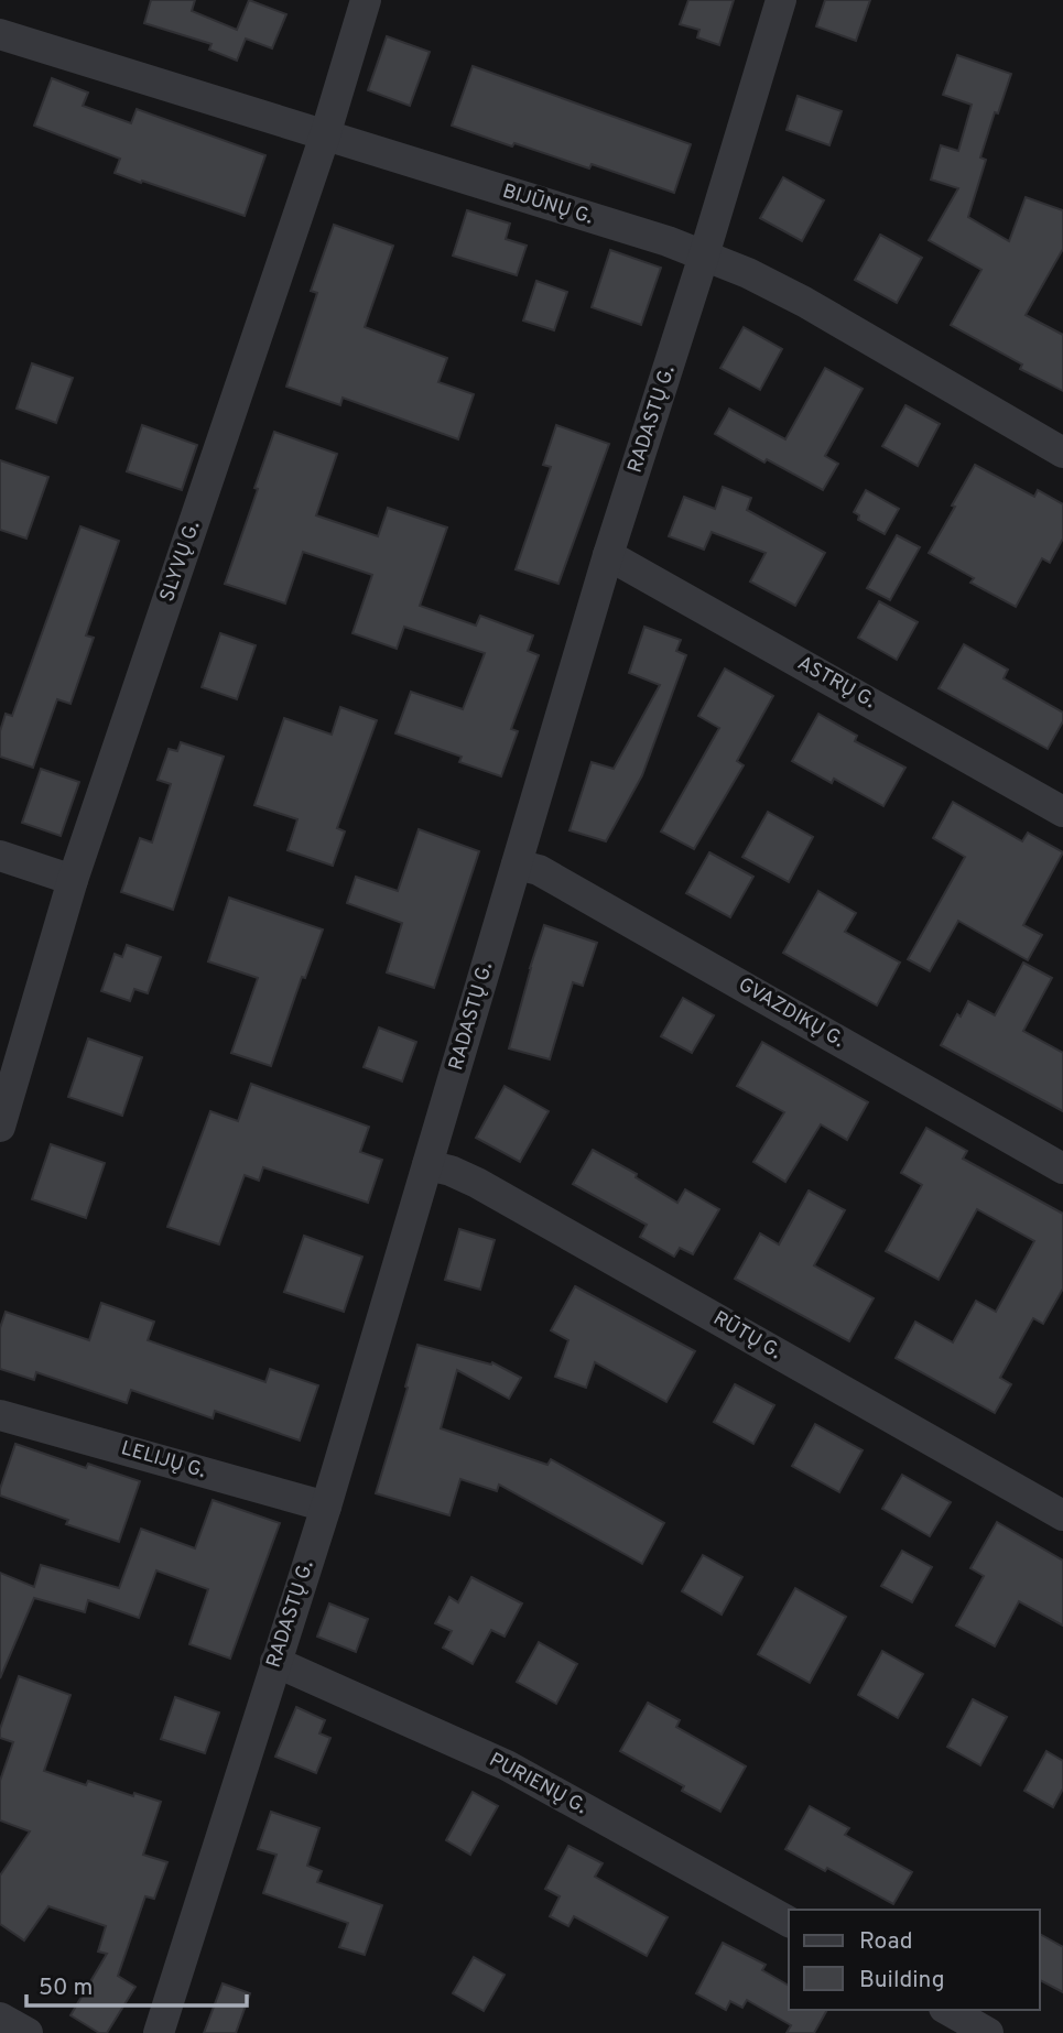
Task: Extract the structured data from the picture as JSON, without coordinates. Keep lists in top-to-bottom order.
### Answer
{
  "streets": {
    "street": [
      "BIJŪNŲ G.",
      "RADASTŲ G.",
      "SLYVŲ G.",
      "ASTRŲ G.",
      "GVAZDIKŲ G.",
      "RŪTŲ G.",
      "LELIJŲ G.",
      "PURIENŲ G."
    ]
  },
  "crossings": [
    ["BIJŪNŲ G.", "RADASTŲ G."],
    ["BIJŪNŲ G.", "SLYVŲ G."],
    ["RADASTŲ G.", "ASTRŲ G."],
    ["RADASTŲ G.", "GVAZDIKŲ G."],
    ["RADASTŲ G.", "RŪTŲ G."],
    ["RADASTŲ G.", "LELIJŲ G."],
    ["RADASTŲ G.", "PURIENŲ G."]
  ],
  "legend": ["Road", "Building"],
  "scale_bar": "50 m"
}
